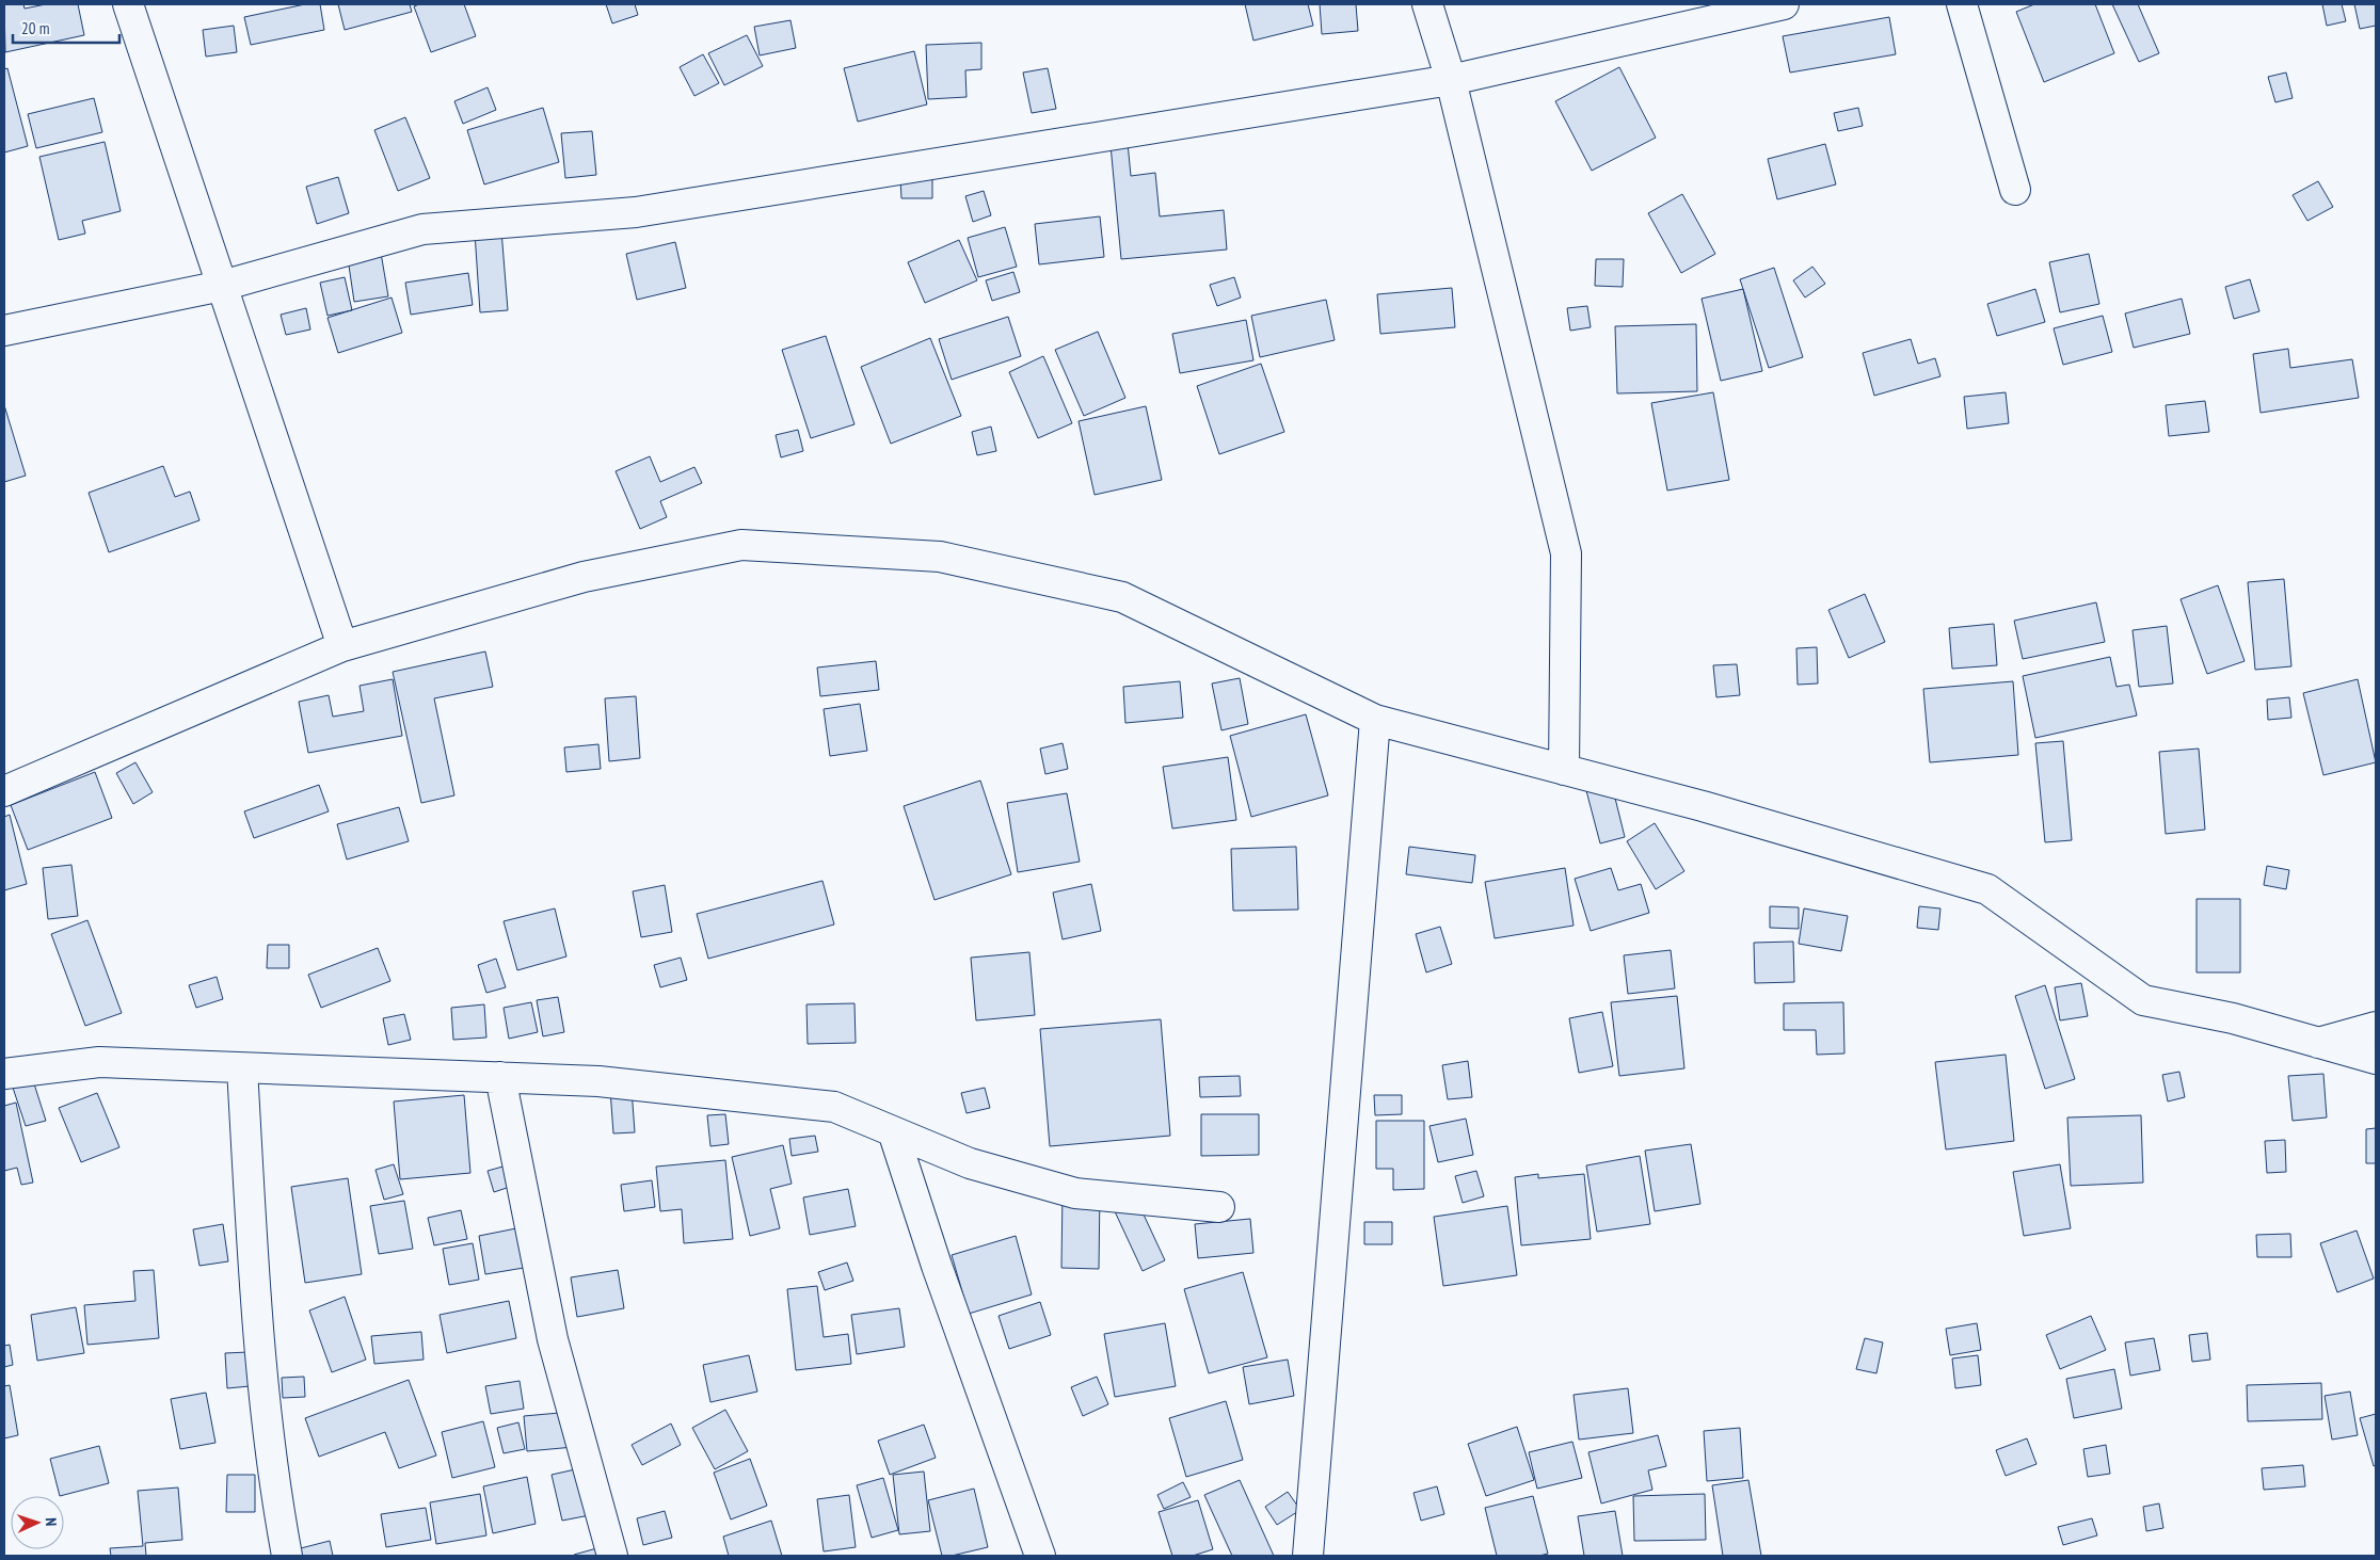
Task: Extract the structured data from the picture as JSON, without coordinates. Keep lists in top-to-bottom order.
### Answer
{
  "scale_bar": "20 m",
  "north": "right"
}
